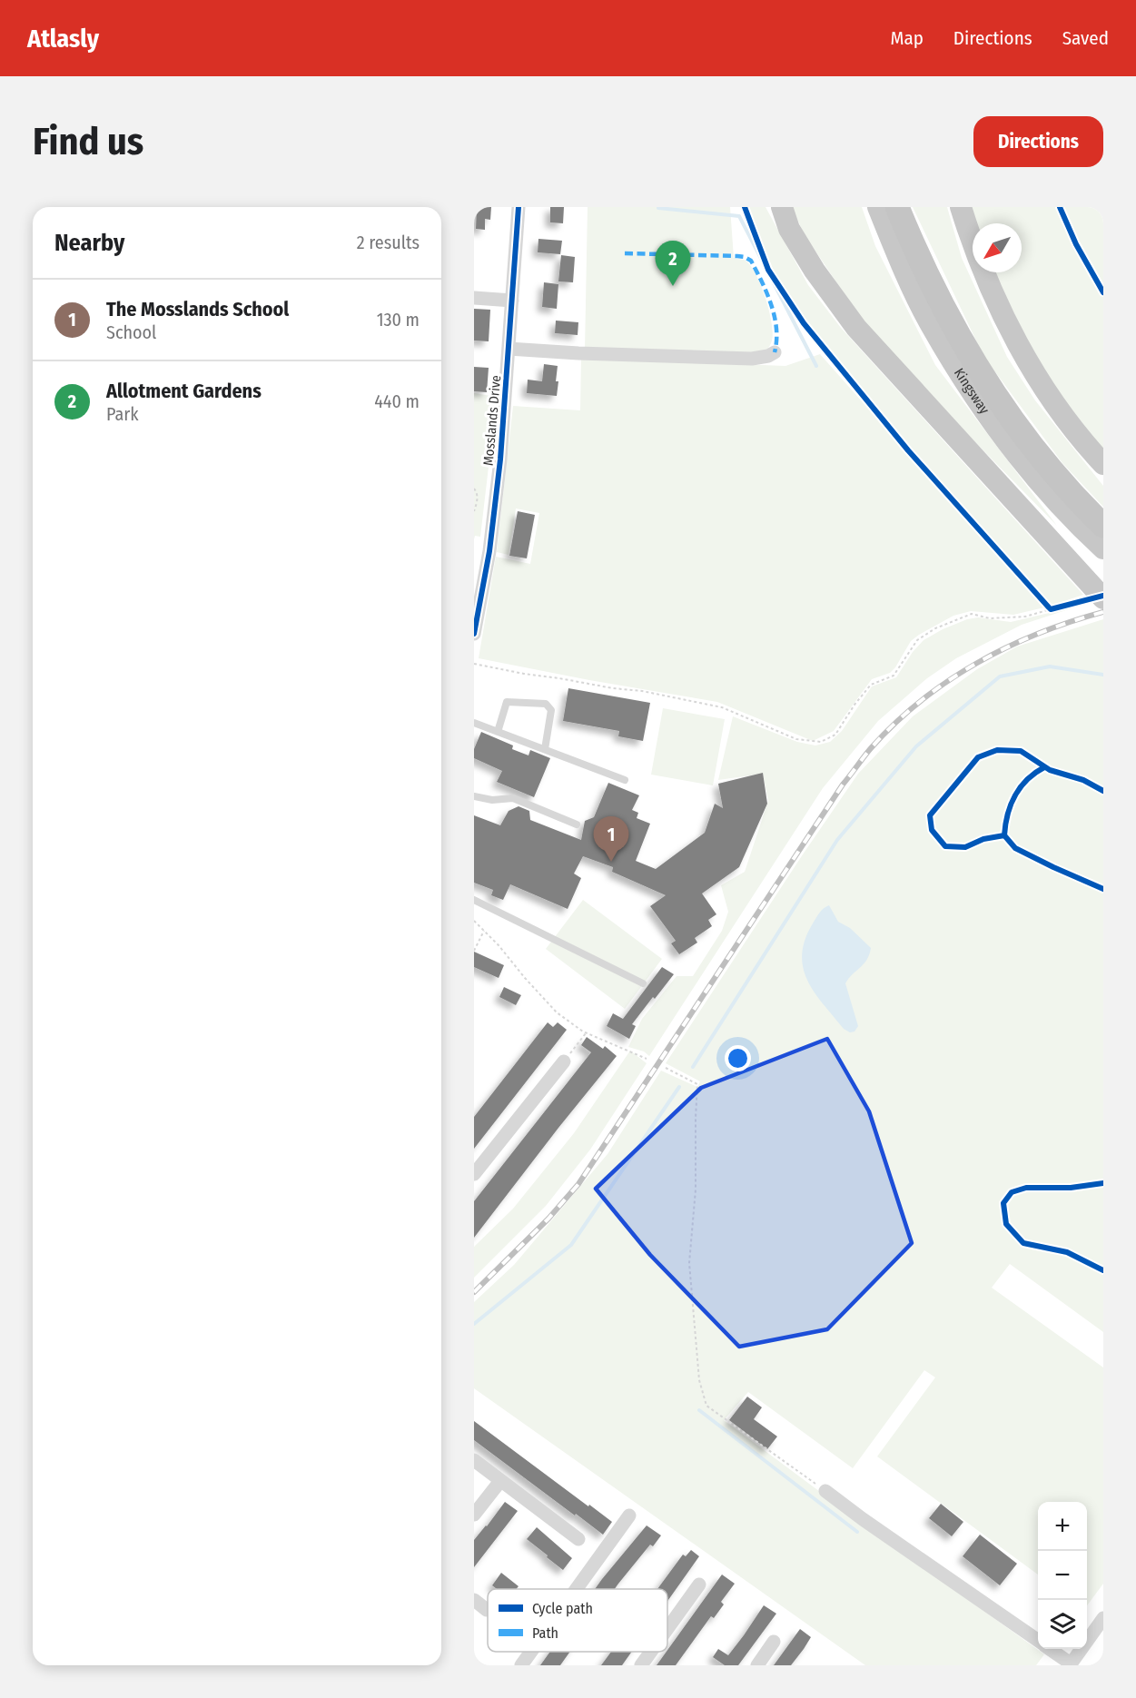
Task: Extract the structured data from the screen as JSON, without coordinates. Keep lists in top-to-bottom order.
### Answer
{
  "streets": {
    "highway": ["Kingsway"],
    "street": ["Mosslands Drive"]
  },
  "legend": ["Cycle path", "Path"],
  "north": "bottom left",
  "page": {
    "header": "Atlasly",
    "nav": ["Map", "Directions", "Saved"],
    "buttons": "Directions",
    "title": "Find us",
    "heading": ["Nearby", "2 results"],
    "pins": ["2", "1"],
    "list": [
      {
        "mark": "1",
        "name": "The Mosslands School",
        "note": "School",
        "value": "130 m"
      },
      {
        "mark": "2",
        "name": "Allotment Gardens",
        "note": "Park",
        "value": "440 m"
      }
    ],
    "map_buttons": ["+", "−"]
  }
}
